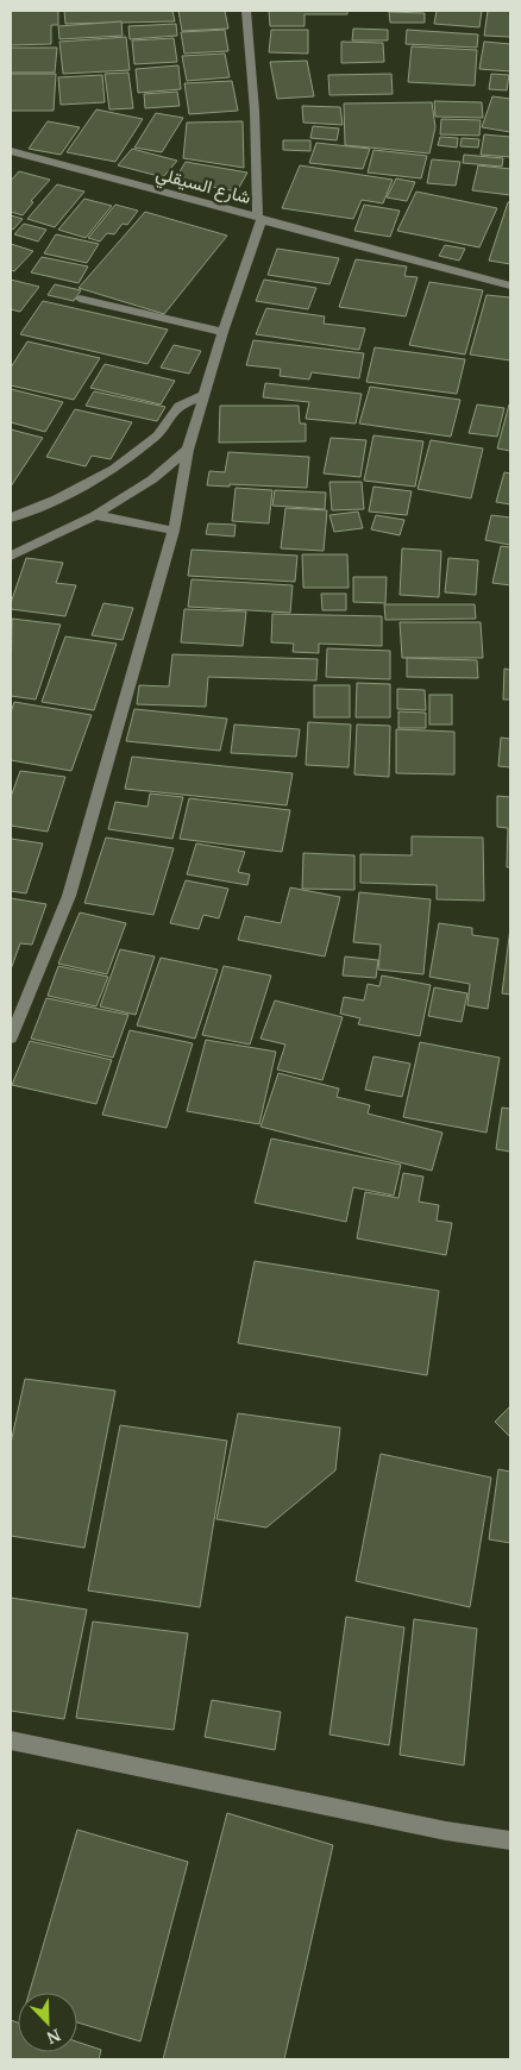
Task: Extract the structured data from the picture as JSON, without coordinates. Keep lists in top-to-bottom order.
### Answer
{
  "streets": {
    "street": ["شارع السيقلي"]
  },
  "north": "bottom right"
}
